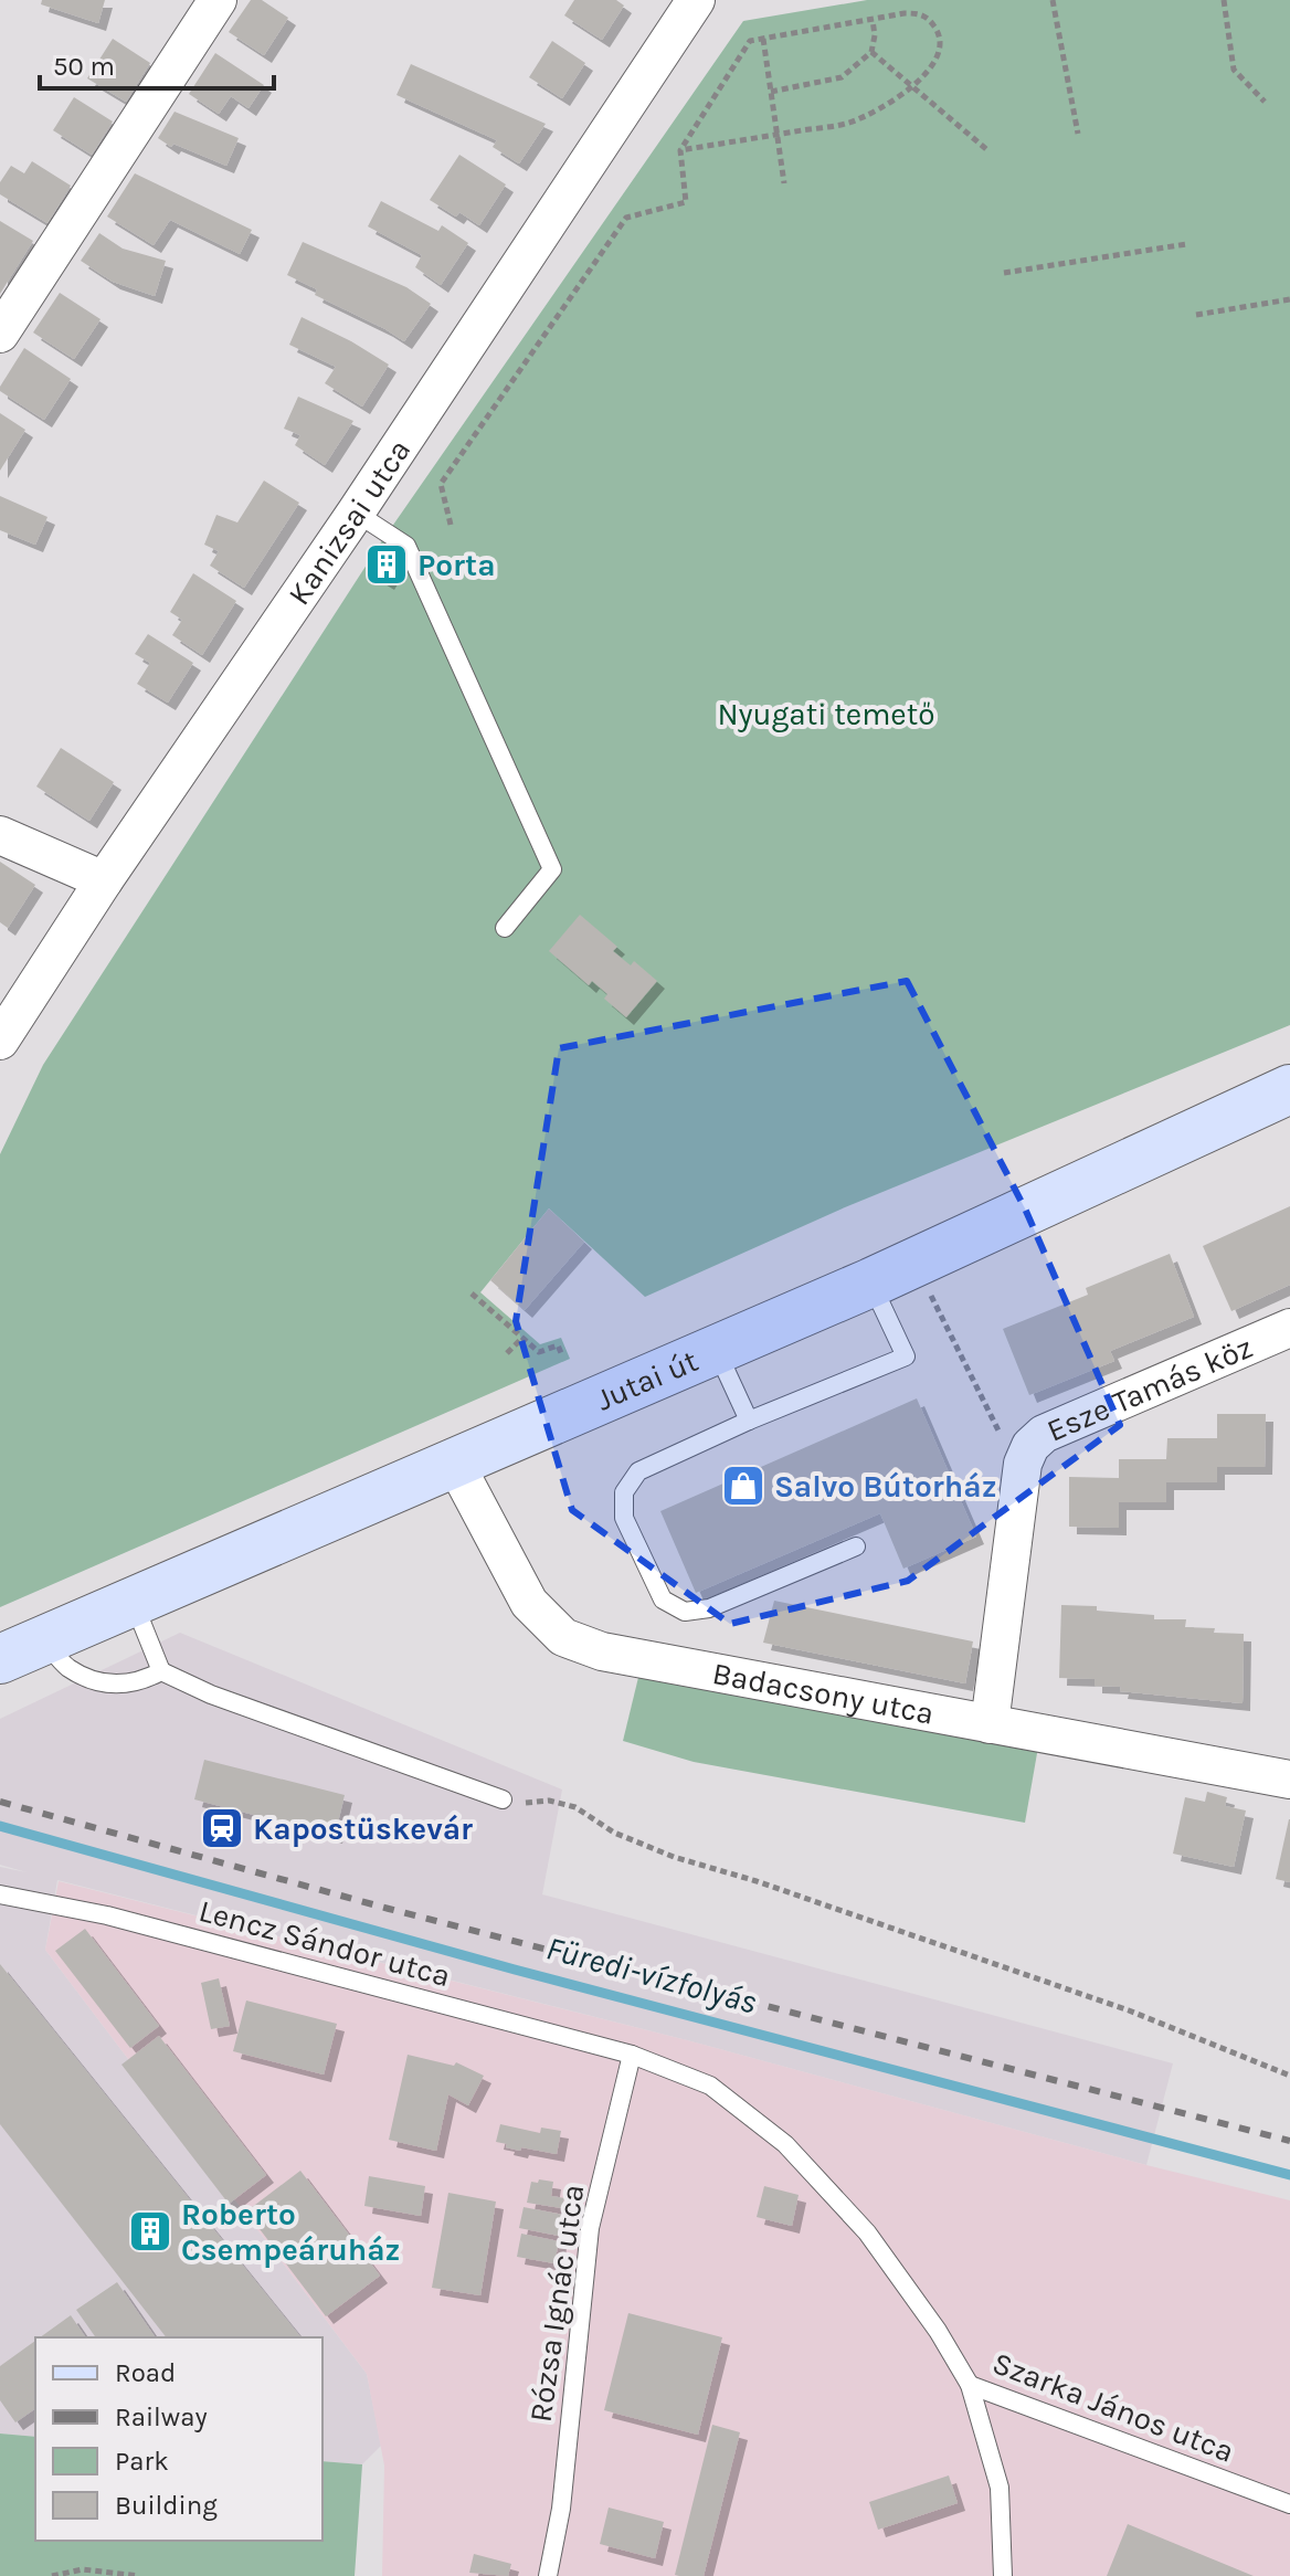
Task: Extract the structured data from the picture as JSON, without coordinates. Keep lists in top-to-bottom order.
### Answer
{
  "streets": {
    "street": [
      "Kanizsai utca",
      "Jutai út",
      "Esze Tamás köz",
      "Badacsony utca"
    ],
    "lane": ["Lencz Sándor utca", "Rózsa Ignác utca", "Szarka János utca"]
  },
  "crossings": [
    ["Jutai út", "Badacsony utca"],
    ["Esze Tamás köz", "Badacsony utca"],
    ["Lencz Sándor utca", "Rózsa Ignác utca"],
    ["Lencz Sándor utca", "Szarka János utca"],
    ["Rózsa Ignác utca", "Szarka János utca"]
  ],
  "water": ["Füredi-vízfolyás"],
  "parks": ["Nyugati temető"],
  "places": {
    "building": ["Porta", "Roberto Csempeáruház"],
    "shop": ["Salvo Bútorház"],
    "station": ["Kapostüskevár"]
  },
  "legend": [
    "Road",
    "Railway",
    "Park",
    "Building"
  ],
  "scale_bar": "50 m"
}
